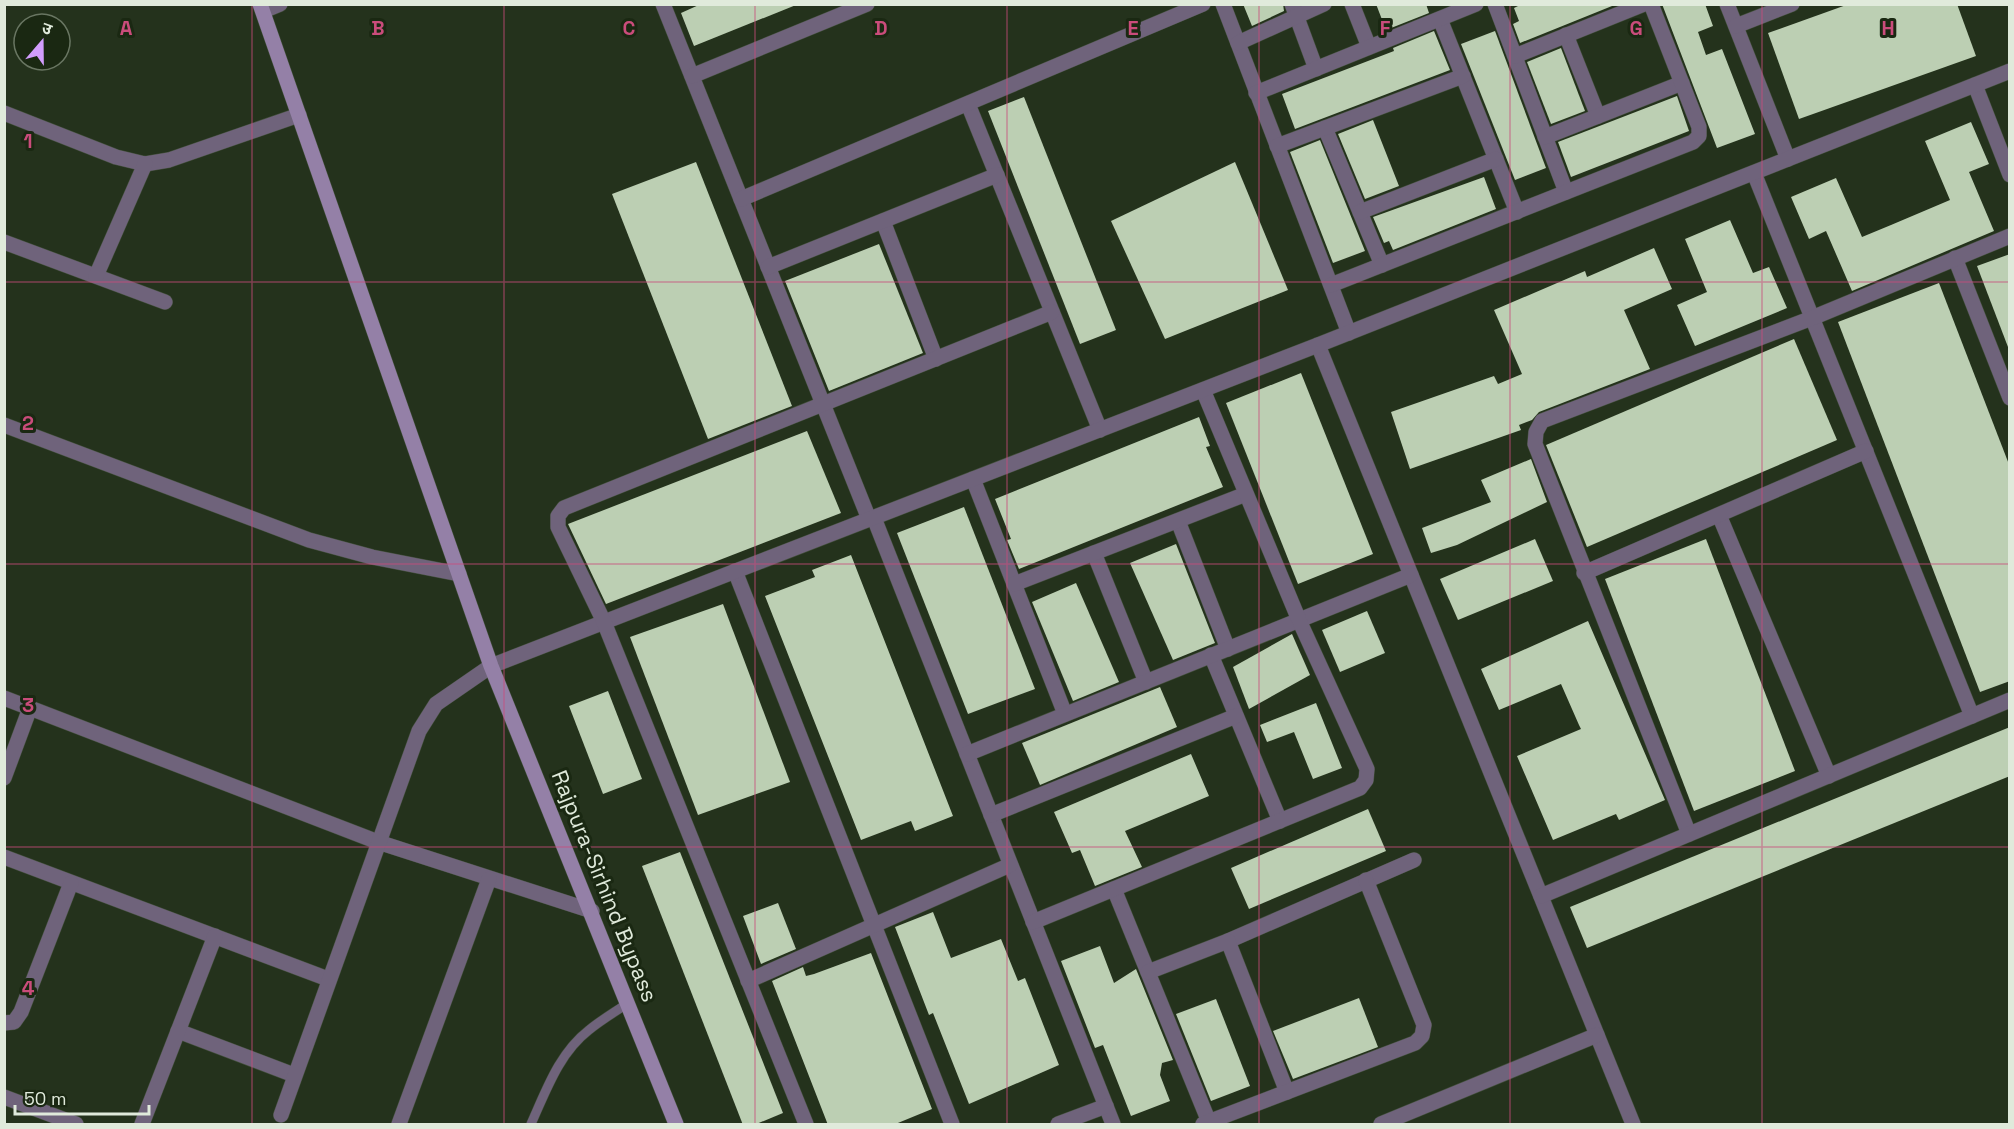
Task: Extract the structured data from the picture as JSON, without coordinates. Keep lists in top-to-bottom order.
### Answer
{
  "streets": {
    "main road": ["Rajpura-Sirhind Bypass"]
  },
  "scale_bar": "50 m",
  "north": "top",
  "grid": {
    "columns": [
      "A",
      "B",
      "C",
      "D",
      "E",
      "F",
      "G",
      "H"
    ],
    "rows": [
      "1",
      "2",
      "3",
      "4"
    ]
  }
}
